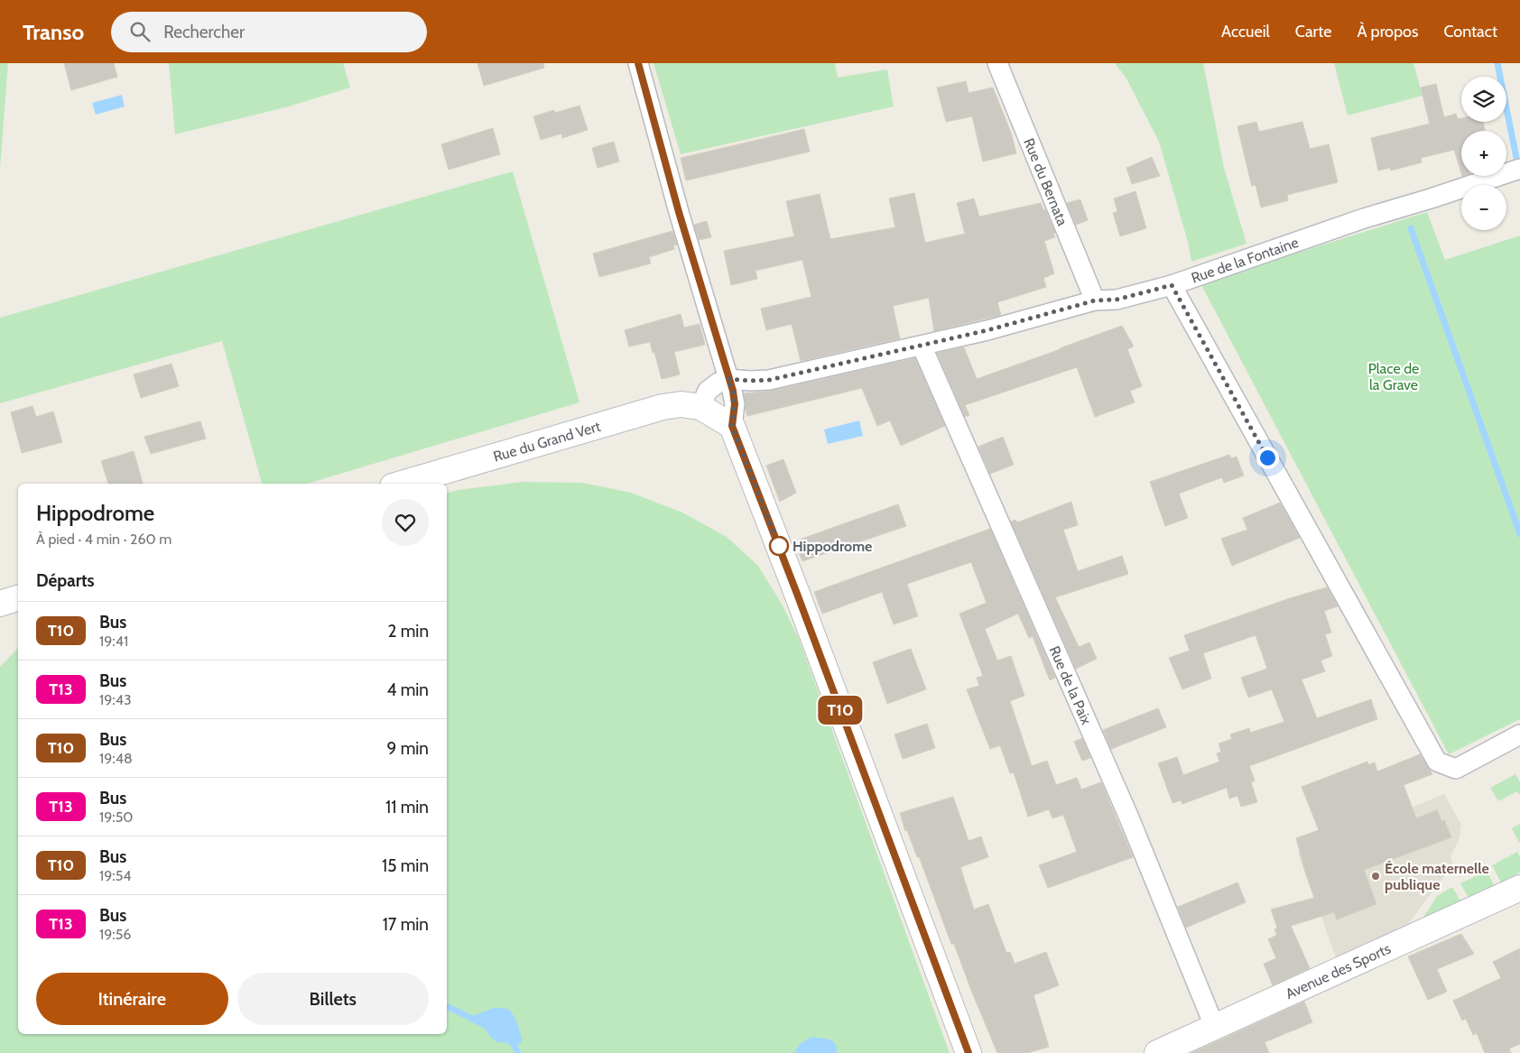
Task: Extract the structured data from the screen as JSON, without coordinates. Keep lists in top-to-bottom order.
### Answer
{
  "streets": {
    "main road": ["Rue du Grand Vert", "Avenue des Sports"],
    "street": ["Rue du Bernata", "Rue de la Fontaine", "Rue de la Paix"]
  },
  "crossings": [
    ["Rue du Bernata", "Rue de la Fontaine"],
    ["Rue de la Fontaine", "Rue de la Paix"],
    ["Rue de la Paix", "Avenue des Sports"]
  ],
  "parks": ["Place de la Grave"],
  "places": ["Hippodrome", "École maternelle publique"],
  "lines": ["bus line T10"],
  "page": {
    "header": "Transo",
    "search": "Rechercher",
    "nav": [
      "Accueil",
      "Carte",
      "À propos",
      "Contact"
    ],
    "on_map": "T10",
    "map_buttons": ["+", "−"],
    "heading": [
      ["Hippodrome", "À pied · 4 min · 260 m"],
      "Départs"
    ],
    "list": [
      {
        "mark": "T10",
        "name": "Bus",
        "note": "19:41",
        "value": "2 min"
      },
      {
        "mark": "T13",
        "name": "Bus",
        "note": "19:43",
        "value": "4 min"
      },
      {
        "mark": "T10",
        "name": "Bus",
        "note": "19:48",
        "value": "9 min"
      },
      {
        "mark": "T13",
        "name": "Bus",
        "note": "19:50",
        "value": "11 min"
      },
      {
        "mark": "T10",
        "name": "Bus",
        "note": "19:54",
        "value": "15 min"
      },
      {
        "mark": "T13",
        "name": "Bus",
        "note": "19:56",
        "value": "17 min"
      }
    ],
    "buttons": ["Itinéraire", "Billets"]
  }
}
